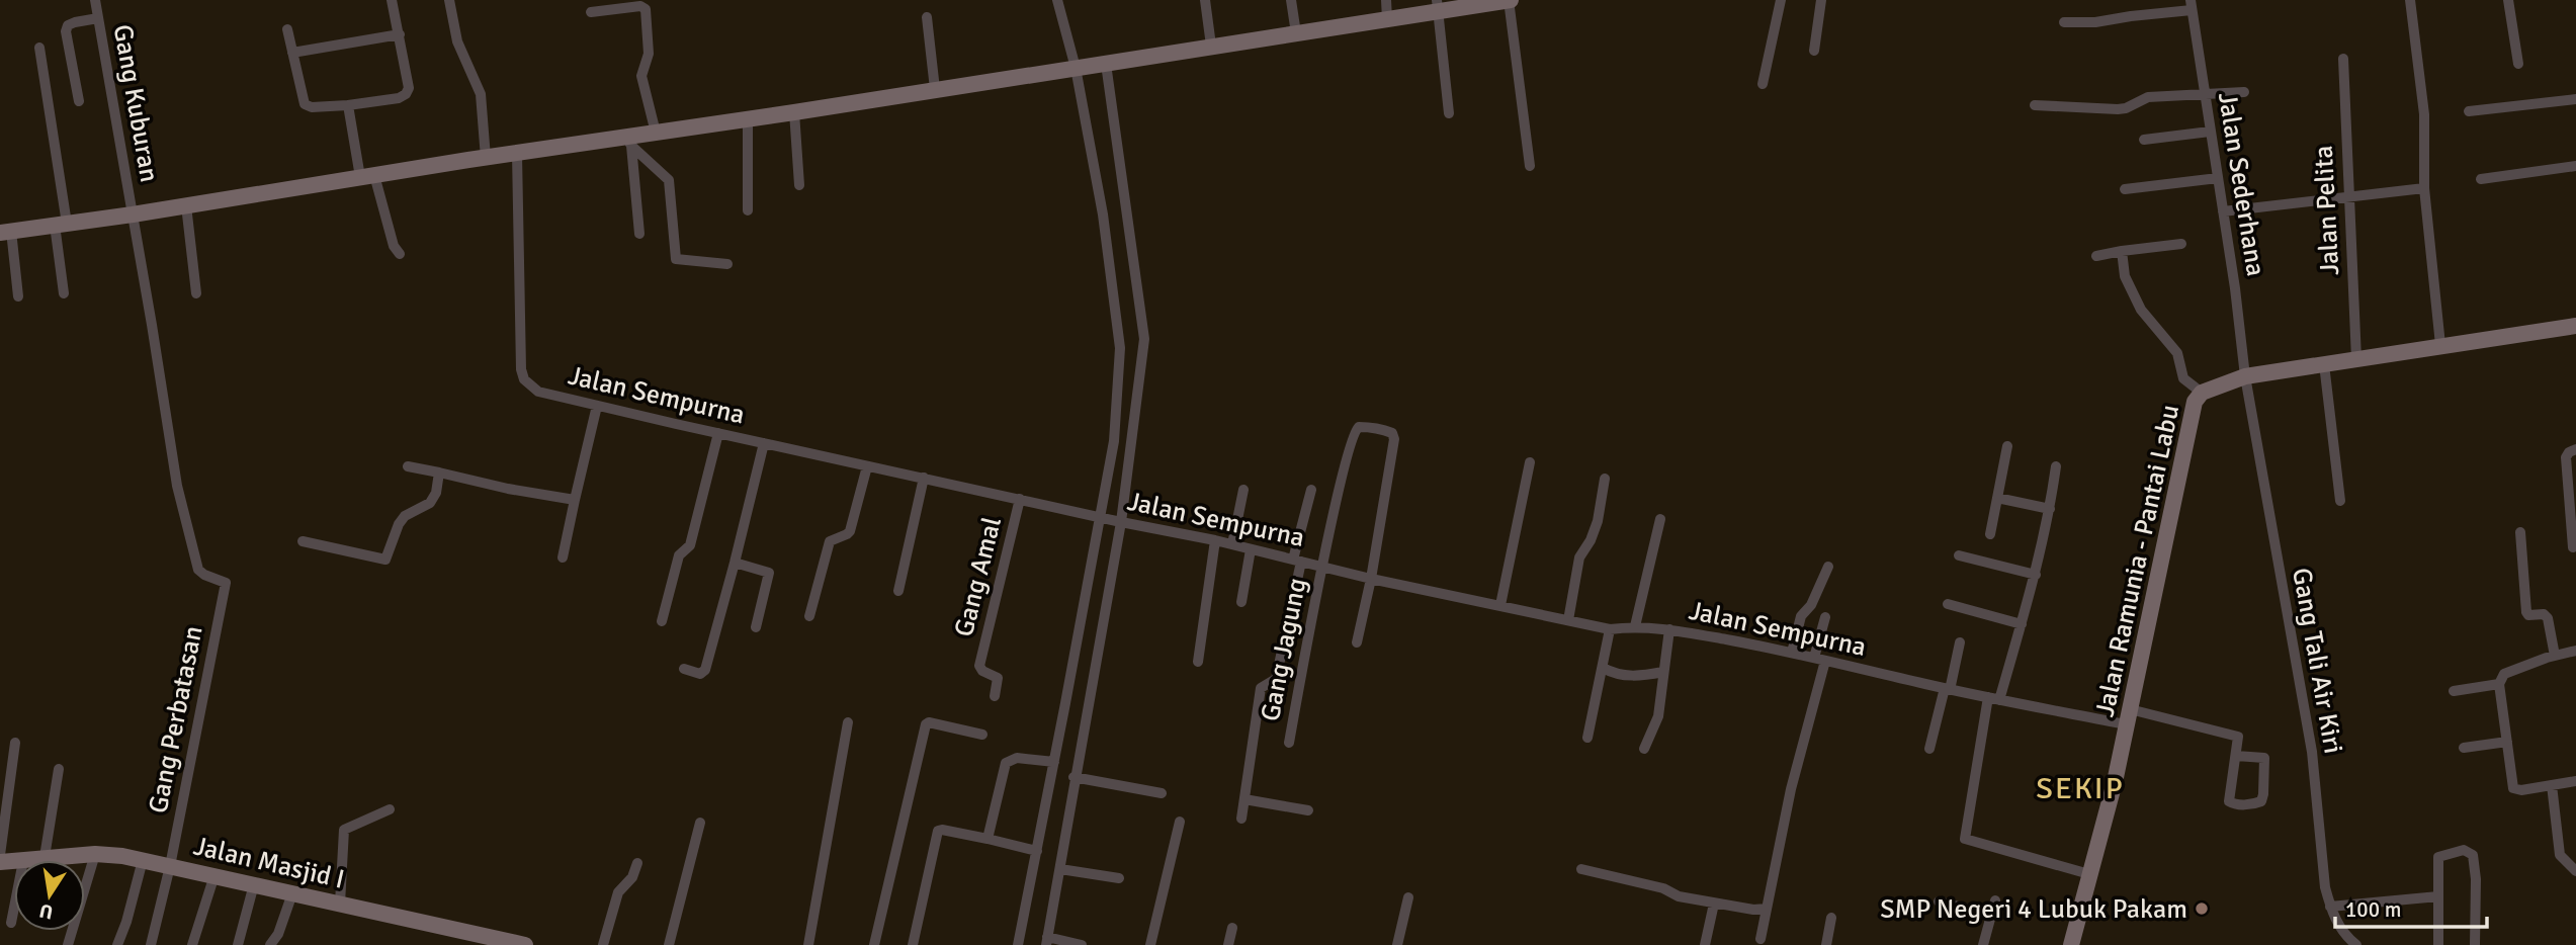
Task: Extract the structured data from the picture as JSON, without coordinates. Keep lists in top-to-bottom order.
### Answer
{
  "streets": {
    "main road": ["Jalan Ramunia - Pantai Labu", "Jalan Masjid I"],
    "street": [
      "Gang Kuburan",
      "Jalan Sederhana",
      "Jalan Pelita",
      "Jalan Sempurna",
      "Gang Amal",
      "Gang Jagung",
      "Gang Tali Air Kiri",
      "Gang Perbatasan"
    ]
  },
  "crossings": [
    ["Gang Kuburan", "Gang Perbatasan"],
    ["Jalan Sederhana", "Jalan Ramunia - Pantai Labu"],
    ["Jalan Sederhana", "Gang Tali Air Kiri"],
    ["Jalan Pelita", "Jalan Ramunia - Pantai Labu"],
    ["Jalan Sempurna", "Jalan Ramunia - Pantai Labu"],
    ["Jalan Sempurna", "Gang Amal"],
    ["Jalan Sempurna", "Gang Jagung"],
    ["Jalan Ramunia - Pantai Labu", "Gang Tali Air Kiri"],
    ["Gang Perbatasan", "Jalan Masjid I"]
  ],
  "districts": ["SEKIP"],
  "places": ["SMP Negeri 4 Lubuk Pakam"],
  "scale_bar": "100 m",
  "north": "bottom"
}
